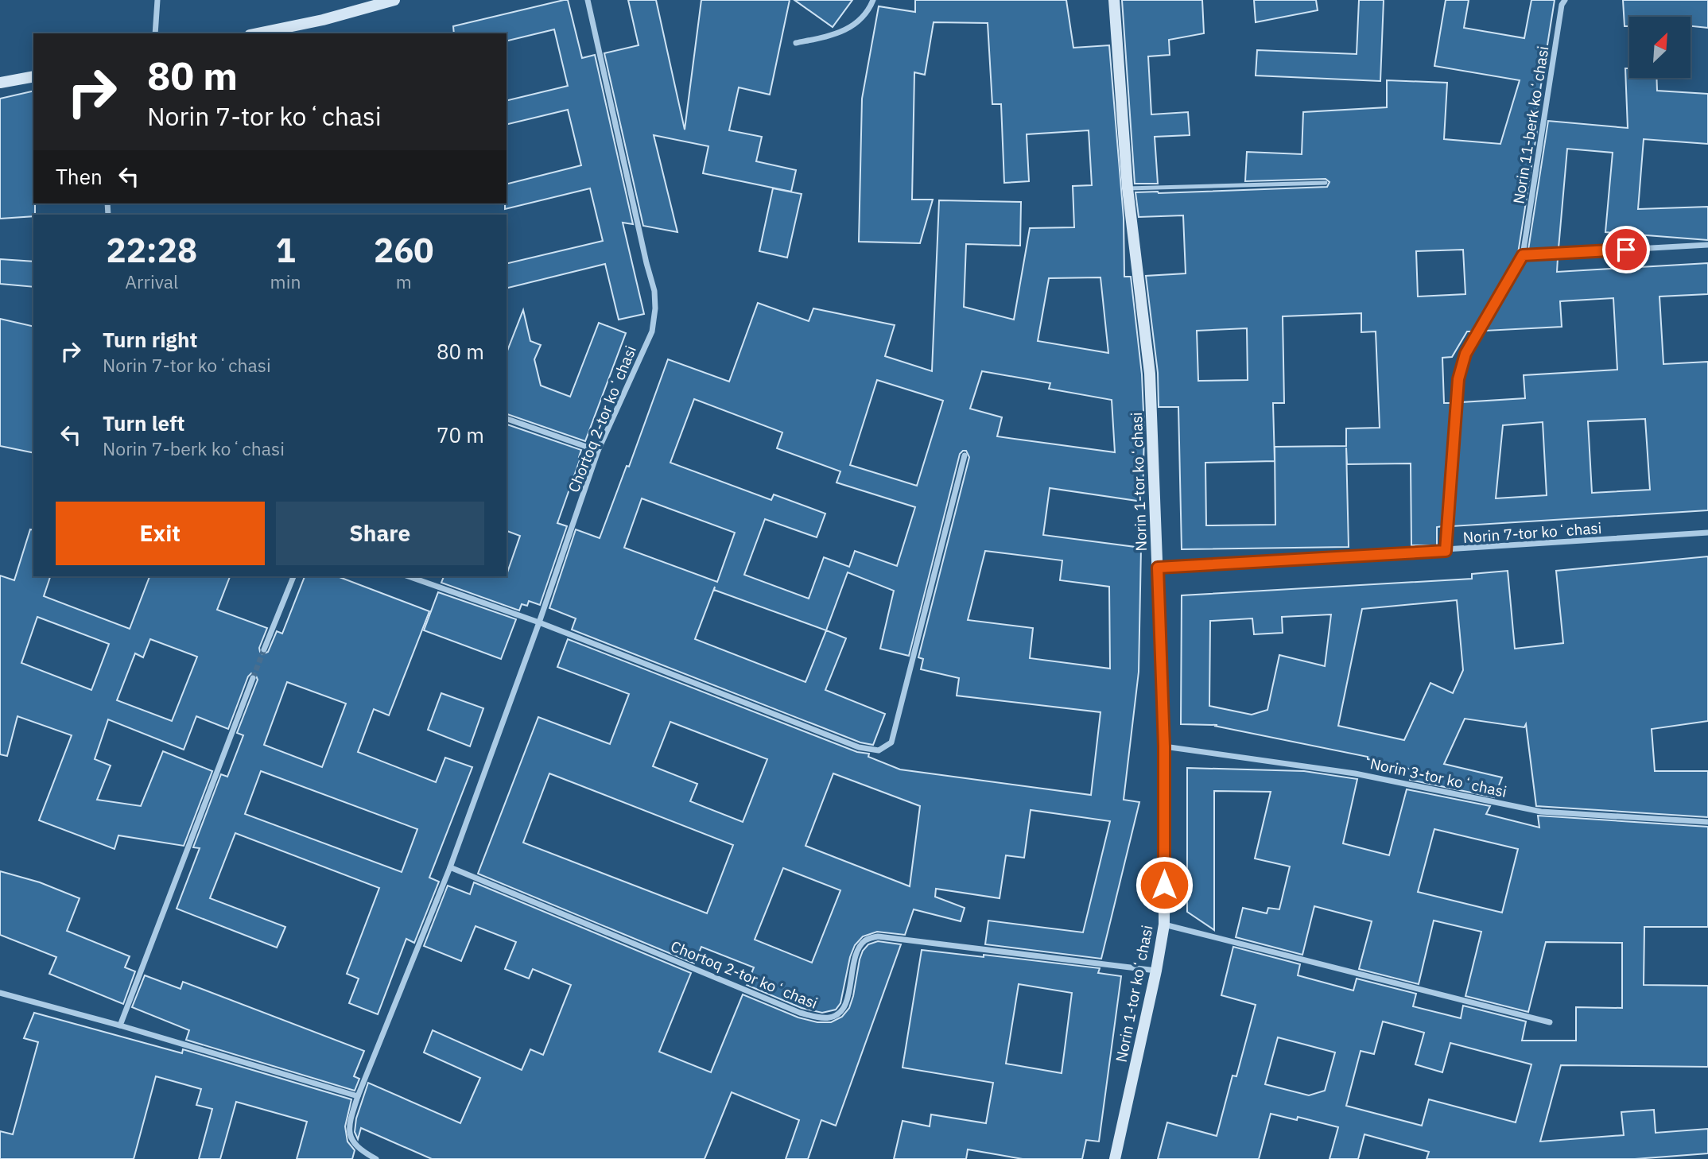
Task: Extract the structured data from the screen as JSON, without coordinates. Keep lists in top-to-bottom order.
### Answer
{
  "streets": {
    "street": [
      "Norin 11-berk koʻchasi",
      "Chortoq 2-tor koʻchasi",
      "Norin 1-tor koʻchasi",
      "Norin 7-tor koʻchasi",
      "Norin 3-tor koʻchasi"
    ]
  },
  "crossings": [
    ["Chortoq 2-tor koʻchasi", "Norin 1-tor koʻchasi"],
    ["Norin 1-tor koʻchasi", "Norin 7-tor koʻchasi"],
    ["Norin 1-tor koʻchasi", "Norin 3-tor koʻchasi"]
  ],
  "north": "top right",
  "page": {
    "turn": ["80 m", "Norin 7-tor koʻchasi"],
    "then": "Then",
    "eta": [
      "22:28",
      "Arrival",
      "1",
      "min",
      "260",
      "m"
    ],
    "list": [
      {
        "name": "Turn right",
        "note": "Norin 7-tor koʻchasi",
        "value": "80 m"
      },
      {
        "name": "Turn left",
        "note": "Norin 7-berk koʻchasi",
        "value": "70 m"
      }
    ],
    "buttons": ["Exit", "Share"]
  }
}
